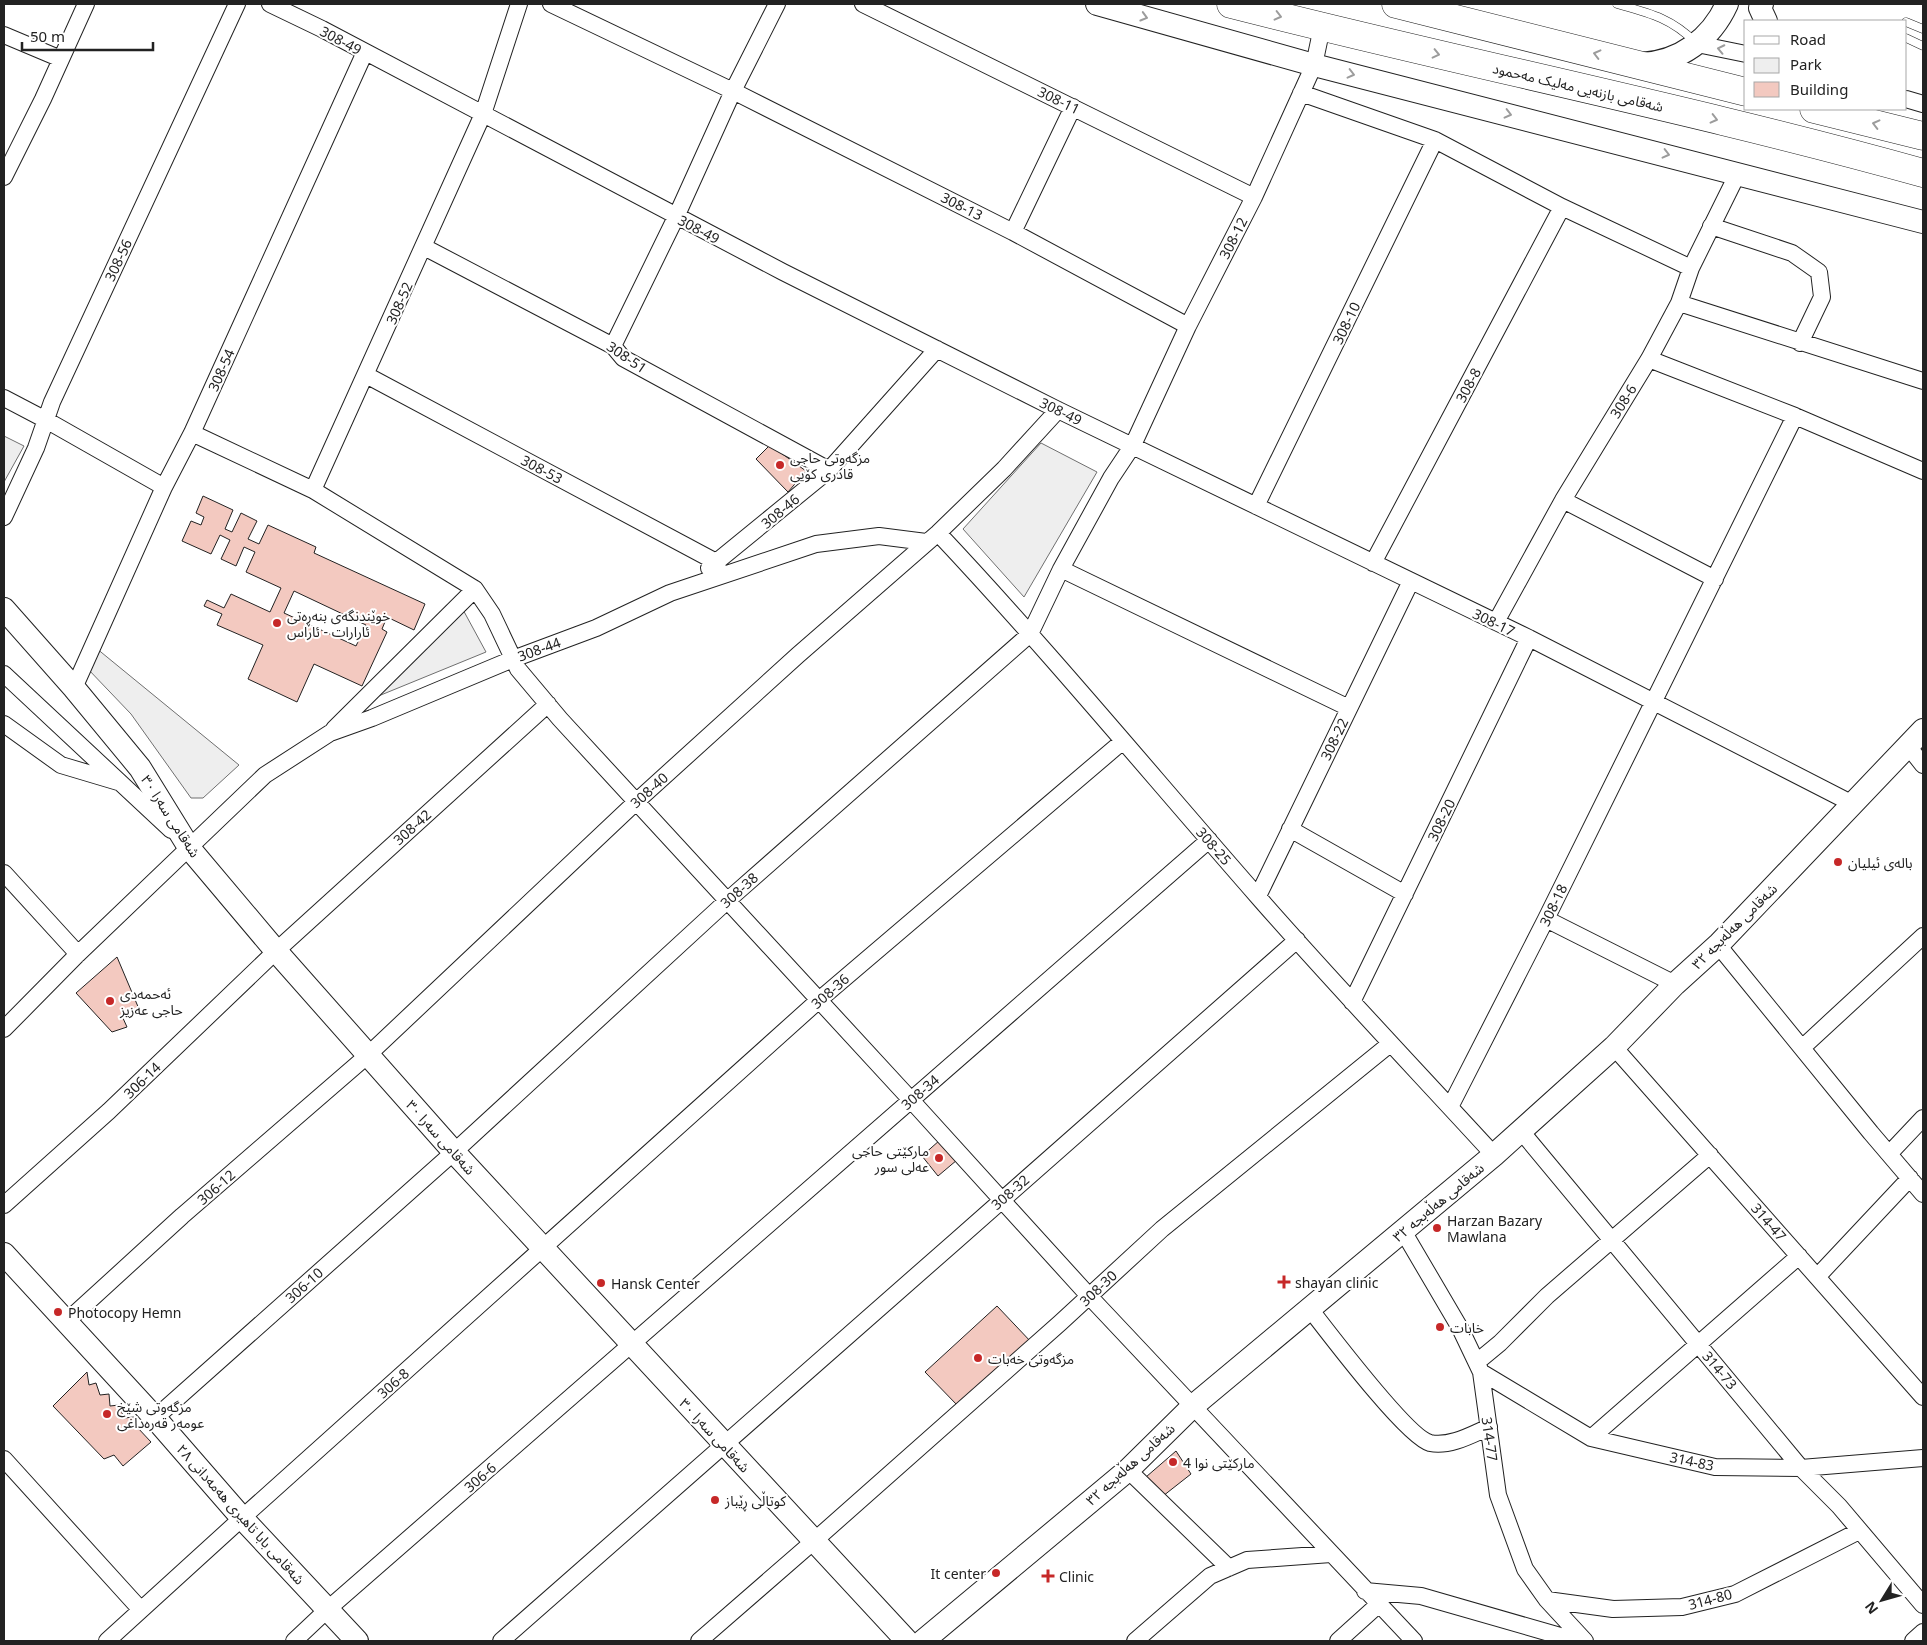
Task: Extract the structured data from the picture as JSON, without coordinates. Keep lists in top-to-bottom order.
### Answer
{
  "streets": {
    "highway": ["شەقامی بازنەیی مەلیک مەحمود"],
    "street": [
      "308-49",
      "308-11",
      "308-13",
      "308-12",
      "308-56",
      "308-52",
      "308-10",
      "308-51",
      "308-54",
      "308-8",
      "308-6",
      "308-53",
      "308-46",
      "308-17",
      "308-44",
      "308-22",
      "308-40",
      "شەقامی سەرا ٣٠",
      "308-20",
      "308-42",
      "308-25",
      "308-38",
      "308-18",
      "شەقامی هەڵەبجە ٣٢",
      "308-36",
      "306-14",
      "308-34",
      "306-12",
      "308-32",
      "314-47",
      "306-10",
      "308-30",
      "314-73",
      "306-8",
      "314-77",
      "314-83",
      "306-6",
      "شەقامی بابا تاهیری هەمەدانی ٢٨",
      "314-80"
    ]
  },
  "crossings": [
    ["308-49", "308-12"],
    ["308-49", "308-52"],
    ["308-49", "308-54"],
    ["308-49", "308-46"],
    ["308-49", "308-17"],
    ["308-49", "308-40"],
    ["شەقامی بازنەیی مەلیک مەحمود", "308-12"],
    ["308-11", "308-12"],
    ["308-13", "308-12"],
    ["308-12", "308-17"],
    ["308-12", "308-25"],
    ["308-12", "308-38"],
    ["308-52", "308-51"],
    ["308-52", "308-53"],
    ["308-10", "308-17"],
    ["308-51", "308-46"],
    ["308-54", "شەقامی سەرا ٣٠"],
    ["308-8", "308-17"],
    ["308-6", "308-17"],
    ["308-53", "308-46"],
    ["308-46", "308-44"],
    ["308-17", "308-22"],
    ["308-17", "308-20"],
    ["308-17", "308-18"],
    ["308-17", "شەقامی هەڵەبجە ٣٢"],
    ["308-44", "308-40"],
    ["308-44", "شەقامی سەرا ٣٠"],
    ["308-44", "308-25"],
    ["308-22", "308-25"],
    ["308-40", "شەقامی سەرا ٣٠"],
    ["308-40", "308-25"],
    ["308-40", "306-12"],
    ["شەقامی سەرا ٣٠", "308-42"],
    ["شەقامی سەرا ٣٠", "308-38"],
    ["شەقامی سەرا ٣٠", "308-36"],
    ["شەقامی سەرا ٣٠", "306-14"],
    ["شەقامی سەرا ٣٠", "308-34"],
    ["شەقامی سەرا ٣٠", "306-12"],
    ["شەقامی سەرا ٣٠", "308-32"],
    ["شەقامی سەرا ٣٠", "306-10"],
    ["شەقامی سەرا ٣٠", "308-30"],
    ["شەقامی سەرا ٣٠", "306-8"],
    ["شەقامی سەرا ٣٠", "306-6"],
    ["308-20", "308-25"],
    ["308-42", "306-14"],
    ["308-25", "308-38"],
    ["308-25", "308-18"],
    ["308-25", "شەقامی هەڵەبجە ٣٢"],
    ["308-25", "308-36"],
    ["308-25", "308-34"],
    ["308-25", "308-32"],
    ["308-25", "308-30"],
    ["308-38", "306-10"],
    ["شەقامی هەڵەبجە ٣٢", "314-47"],
    ["شەقامی هەڵەبجە ٣٢", "314-73"],
    ["شەقامی هەڵەبجە ٣٢", "314-77"],
    ["308-36", "306-8"],
    ["308-34", "306-6"],
    ["306-12", "شەقامی بابا تاهیری هەمەدانی ٢٨"],
    ["306-10", "شەقامی بابا تاهیری هەمەدانی ٢٨"],
    ["314-73", "314-83"],
    ["314-73", "314-80"],
    ["306-8", "شەقامی بابا تاهیری هەمەدانی ٢٨"],
    ["314-77", "314-83"],
    ["314-77", "314-80"],
    ["306-6", "شەقامی بابا تاهیری هەمەدانی ٢٨"]
  ],
  "places": {
    "other": [
      "مزگەوتی حاجی قادری کۆیی",
      "خوێندنگەی بنەڕەتی ئارارات - ئاراس",
      "بالەی ئیلیان",
      "ئەحمەدی حاجی عەزیز",
      "مارکێتی حاجی عەلی سور",
      "Harzan Bazary Mawlana",
      "Hansk Center",
      "Photocopy Hemn",
      "خابات",
      "مزگەوتی خەبات",
      "مزگەوتی شێخ عومەر قەرەداغی",
      "مارکێتی نوا 4",
      "کوتاڵی ڕێباز",
      "It center"
    ],
    "health": ["shayan clinic", "Clinic"]
  },
  "legend": ["Road", "Park", "Building"],
  "scale_bar": "50 m",
  "north": "bottom left"
}
